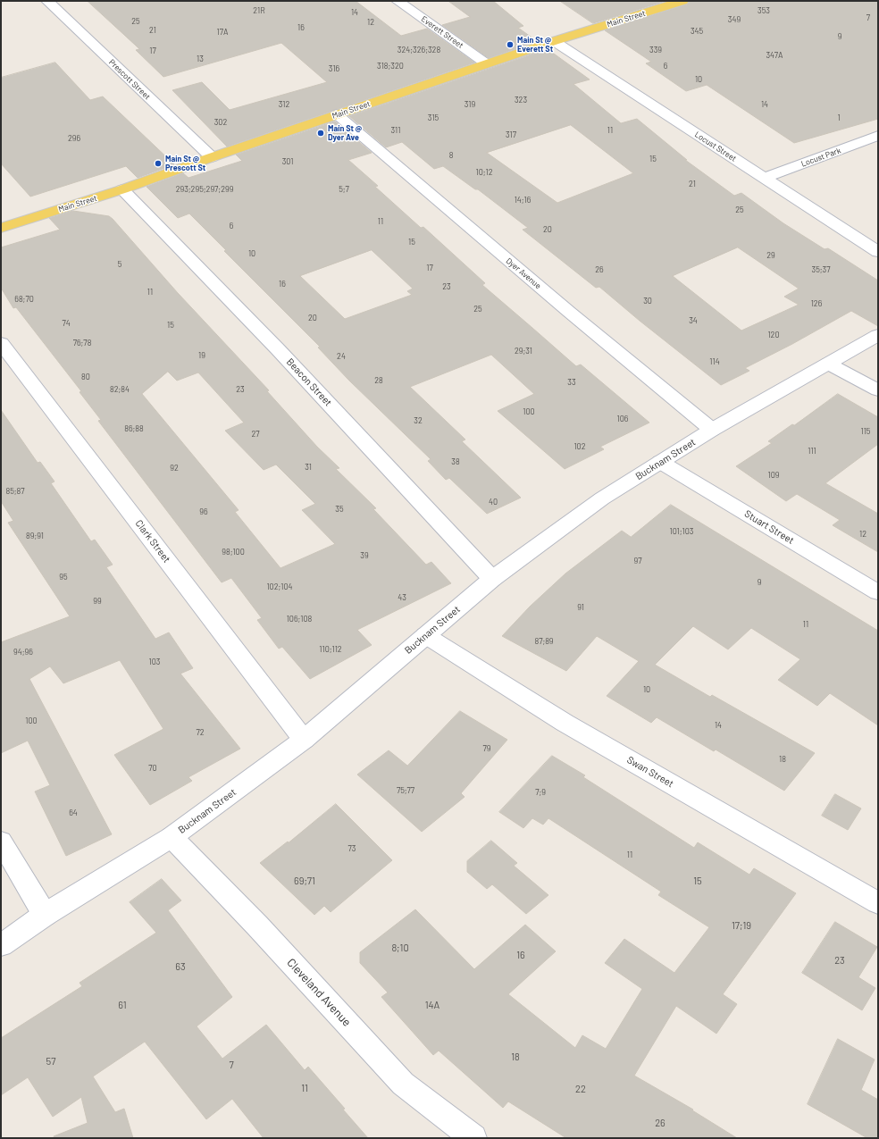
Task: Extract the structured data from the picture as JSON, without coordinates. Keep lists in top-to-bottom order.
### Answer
{
  "streets": {
    "main road": ["Main Street"],
    "street": [
      "Everett Street",
      "Prescott Street",
      "Locust Street",
      "Locust Park",
      "Dyer Avenue",
      "Beacon Street",
      "Bucknam Street",
      "Stuart Street",
      "Clark Street",
      "Swan Street",
      "Cleveland Avenue"
    ]
  },
  "crossings": [
    ["Main Street", "Everett Street"],
    ["Main Street", "Prescott Street"],
    ["Main Street", "Locust Street"],
    ["Main Street", "Dyer Avenue"],
    ["Main Street", "Beacon Street"],
    ["Locust Street", "Locust Park"],
    ["Dyer Avenue", "Bucknam Street"],
    ["Beacon Street", "Bucknam Street"],
    ["Bucknam Street", "Stuart Street"],
    ["Bucknam Street", "Clark Street"],
    ["Bucknam Street", "Swan Street"],
    ["Bucknam Street", "Cleveland Avenue"]
  ],
  "places": ["Main St @ Everett St", "Main St @ Dyer Ave", "Main St @ Prescott St"],
  "house_numbers": [
    "21R",
    "353",
    "14",
    "7",
    "349",
    "25",
    "12",
    "16",
    "21",
    "345",
    "17A",
    "9",
    "324;326;328",
    "339",
    "17",
    "347A",
    "13",
    "318;320",
    "6",
    "316",
    "10",
    "323",
    "312",
    "319",
    "14",
    "315",
    "1",
    "302",
    "311",
    "11",
    "317",
    "296",
    "8",
    "15",
    "301",
    "10;12",
    "21",
    "293;295;297;299",
    "5;7",
    "14;16",
    "25",
    "11",
    "6",
    "20",
    "15",
    "10",
    "29",
    "5",
    "17",
    "26",
    "35;37",
    "16",
    "23",
    "11",
    "68;70",
    "30",
    "126",
    "25",
    "20",
    "34",
    "74",
    "15",
    "120",
    "76;78",
    "29;31",
    "19",
    "24",
    "114",
    "80",
    "28",
    "33",
    "82;84",
    "23",
    "100",
    "106",
    "32",
    "86;88",
    "115",
    "27",
    "102",
    "111",
    "38",
    "31",
    "92",
    "109",
    "85;87",
    "40",
    "35",
    "96",
    "101;103",
    "12",
    "89;91",
    "98;100",
    "39",
    "97",
    "95",
    "9",
    "102;104",
    "43",
    "99",
    "91",
    "106;108",
    "11",
    "87;89",
    "110;112",
    "94;96",
    "103",
    "10",
    "100",
    "14",
    "72",
    "79",
    "18",
    "70",
    "75;77",
    "7;9",
    "64",
    "73",
    "11",
    "69;71",
    "15",
    "17;19",
    "8;10",
    "16",
    "23",
    "63",
    "61",
    "14A",
    "18",
    "57",
    "7",
    "11",
    "22",
    "26"
  ]
}
